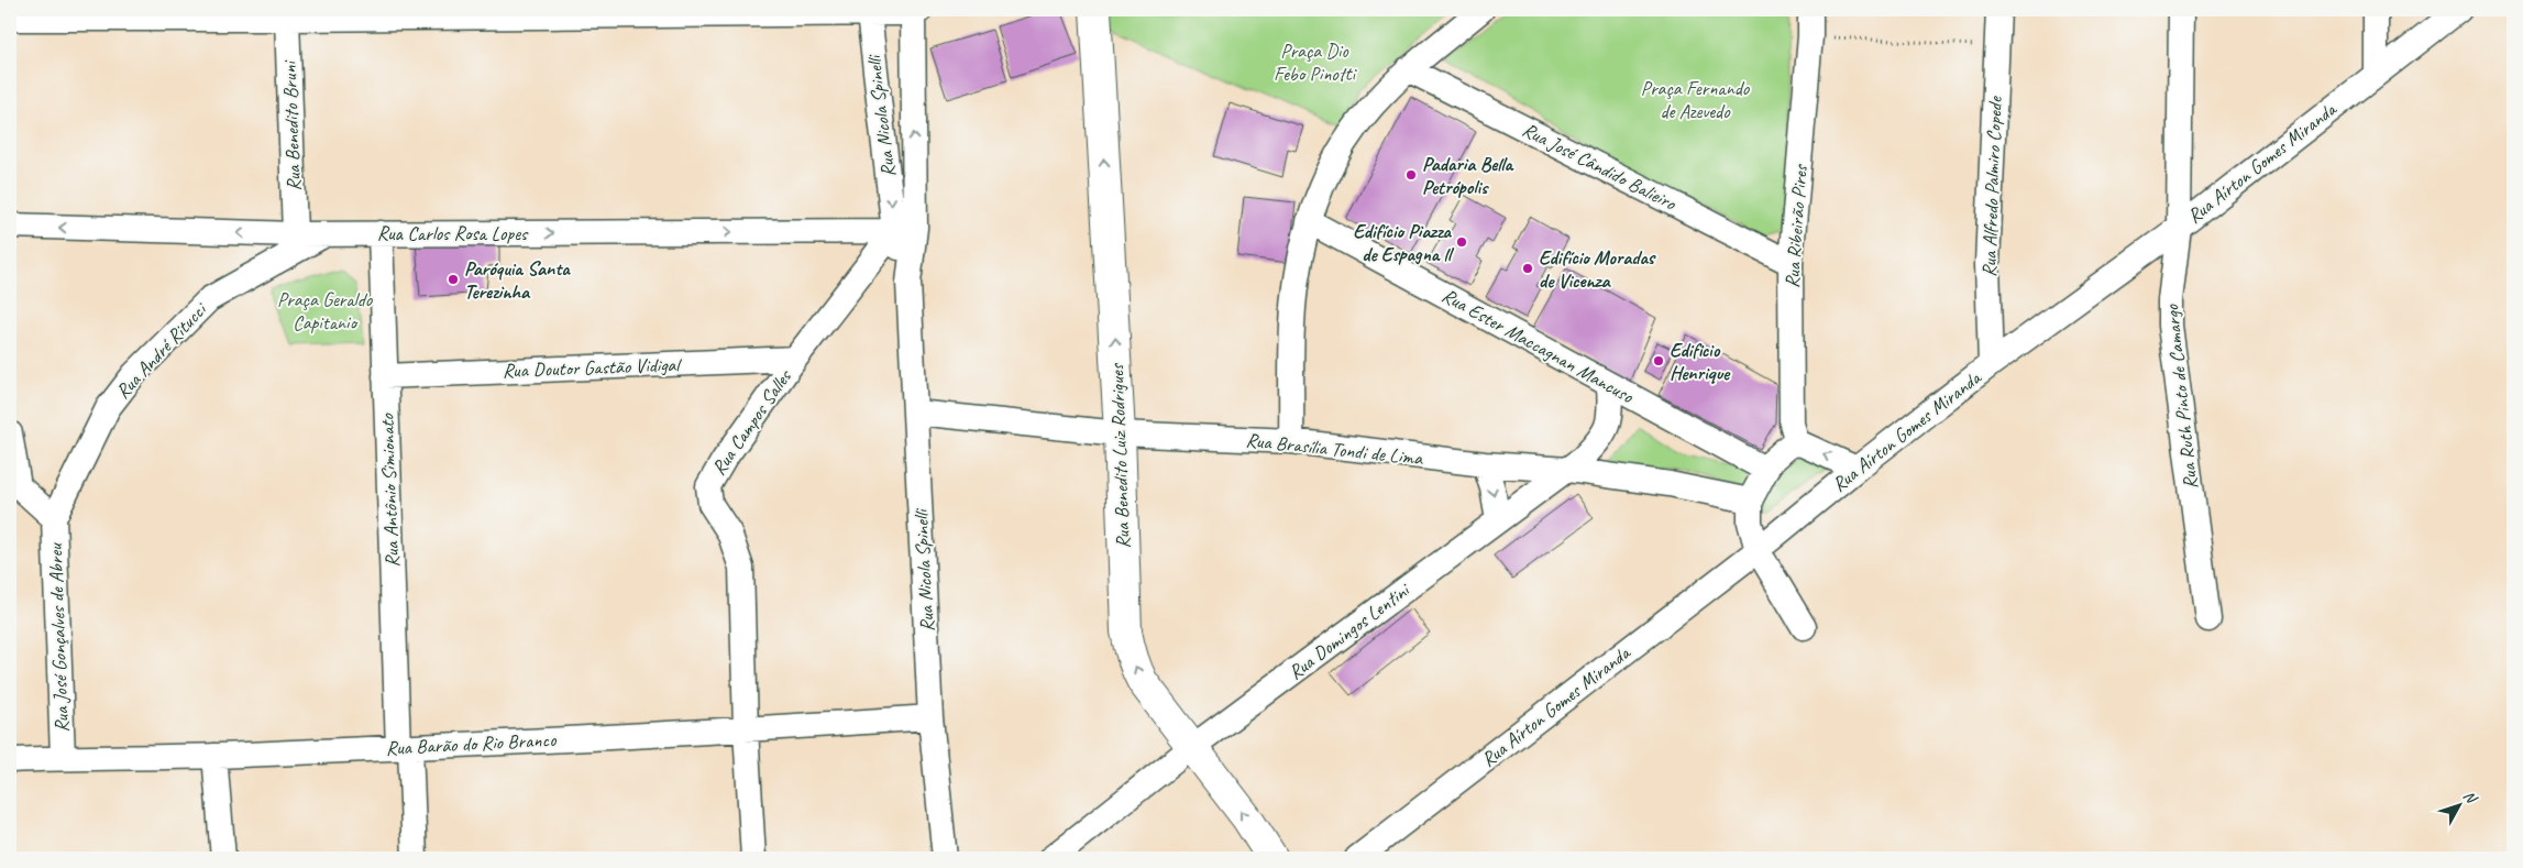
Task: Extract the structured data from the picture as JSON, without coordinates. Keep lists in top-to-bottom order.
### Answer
{
  "streets": {
    "street": [
      "Rua Nicola Spinelli",
      "Rua Benedito Bruni",
      "Rua Aírton Gomes Miranda",
      "Rua José Cândido Balieiro",
      "Rua Alfredo Palmiro Copede",
      "Rua Ribeirão Pires",
      "Rua Carlos Rosa Lopes",
      "Rua Ester Maccagnan Mancuso",
      "Rua André Ritucci",
      "Rua Doutor Gastão Vidigal",
      "Rua Ruth Pinto de Camargo",
      "Rua Campos Salles",
      "Rua Brasília Tondi de Lima",
      "Rua Benedito Luiz Rodrigues",
      "Rua Antônio Simionato",
      "Rua Domingos Lentini",
      "Rua José Gonçalves de Abreu",
      "Rua Barão do Rio Branco"
    ]
  },
  "crossings": [
    ["Rua Nicola Spinelli", "Rua Carlos Rosa Lopes"],
    ["Rua Nicola Spinelli", "Rua Campos Salles"],
    ["Rua Nicola Spinelli", "Rua Brasília Tondi de Lima"],
    ["Rua Nicola Spinelli", "Rua Barão do Rio Branco"],
    ["Rua Benedito Bruni", "Rua Carlos Rosa Lopes"],
    ["Rua Aírton Gomes Miranda", "Rua Alfredo Palmiro Copede"],
    ["Rua Aírton Gomes Miranda", "Rua Ruth Pinto de Camargo"],
    ["Rua José Cândido Balieiro", "Rua Ribeirão Pires"],
    ["Rua Carlos Rosa Lopes", "Rua André Ritucci"],
    ["Rua Carlos Rosa Lopes", "Rua Campos Salles"],
    ["Rua Carlos Rosa Lopes", "Rua Antônio Simionato"],
    ["Rua Ester Maccagnan Mancuso", "Rua Domingos Lentini"],
    ["Rua André Ritucci", "Rua José Gonçalves de Abreu"],
    ["Rua Doutor Gastão Vidigal", "Rua Campos Salles"],
    ["Rua Doutor Gastão Vidigal", "Rua Antônio Simionato"],
    ["Rua Campos Salles", "Rua Barão do Rio Branco"],
    ["Rua Brasília Tondi de Lima", "Rua Benedito Luiz Rodrigues"],
    ["Rua Brasília Tondi de Lima", "Rua Domingos Lentini"],
    ["Rua Benedito Luiz Rodrigues", "Rua Domingos Lentini"],
    ["Rua Antônio Simionato", "Rua Barão do Rio Branco"],
    ["Rua José Gonçalves de Abreu", "Rua Barão do Rio Branco"]
  ],
  "one_way": ["Rua Benedito Luiz Rodrigues"],
  "parks": ["Praça Dio Febo Pinotti", "Praça Fernando de Azevedo", "Praça Geraldo Capitanio"],
  "places": [
    "Padaria Bella Petrópolis",
    "Edifício Piazza de Espagna ll",
    "Edifício Moradas de Vicenza",
    "Paróquia Santa Terezinha",
    "Edificio Henrique"
  ],
  "north": "top right"
}
